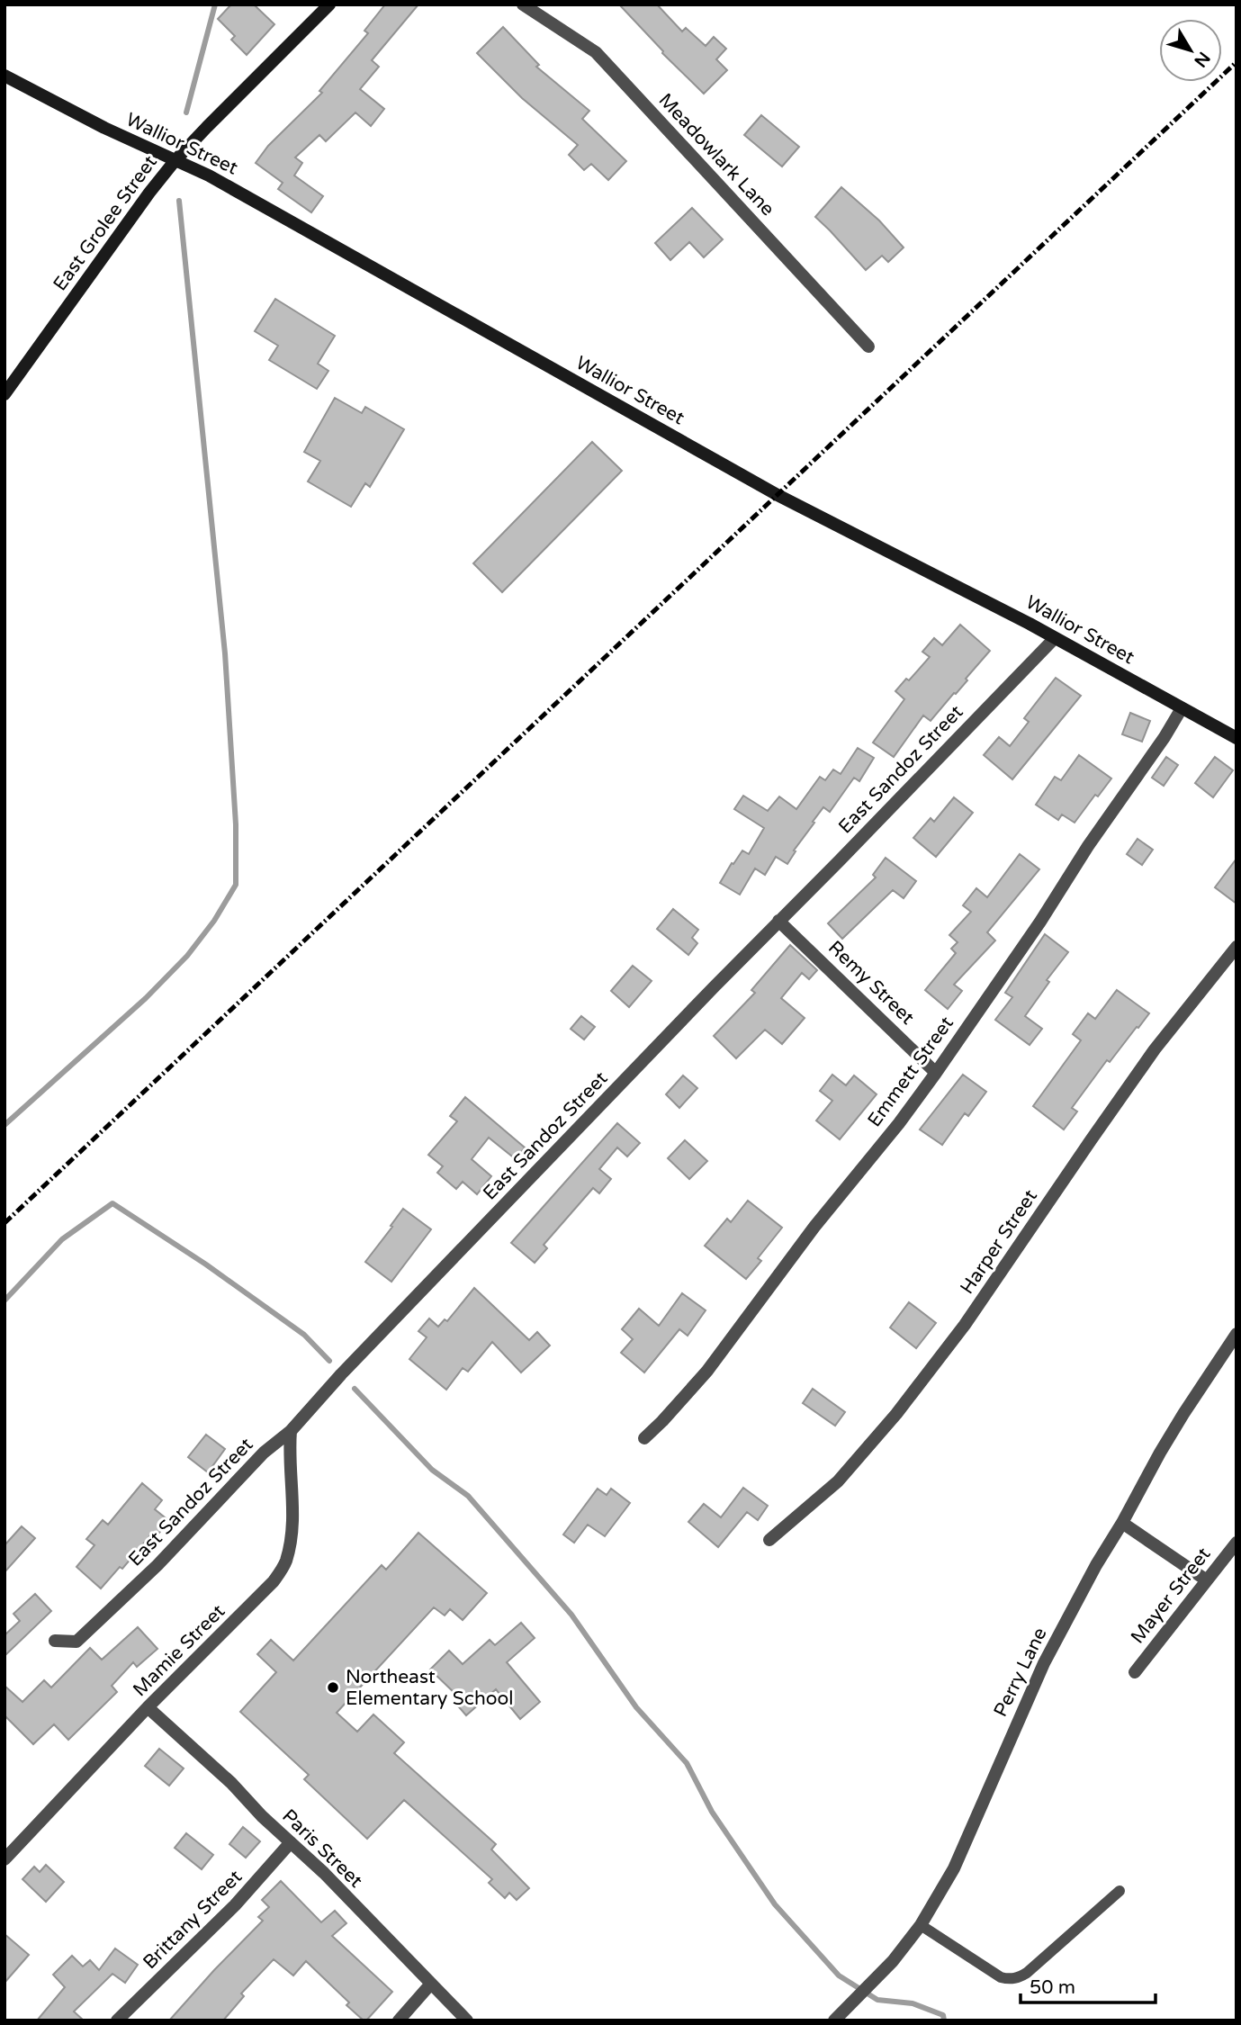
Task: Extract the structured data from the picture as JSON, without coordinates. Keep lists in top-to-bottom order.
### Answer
{
  "streets": {
    "street": [
      "Wallior Street",
      "Meadowlark Lane",
      "East Grolee Street",
      "East Sandoz Street",
      "Remy Street",
      "Emmett Street",
      "Harper Street",
      "Mayer Street",
      "Mamie Street",
      "Perry Lane",
      "Paris Street",
      "Brittany Street"
    ]
  },
  "crossings": [
    ["Wallior Street", "East Grolee Street"],
    ["Wallior Street", "East Sandoz Street"],
    ["Wallior Street", "Emmett Street"],
    ["East Sandoz Street", "Remy Street"],
    ["East Sandoz Street", "Mamie Street"],
    ["Remy Street", "Emmett Street"],
    ["Mamie Street", "Paris Street"],
    ["Paris Street", "Brittany Street"]
  ],
  "places": ["Northeast Elementary School"],
  "scale_bar": "50 m",
  "north": "bottom right"
}
